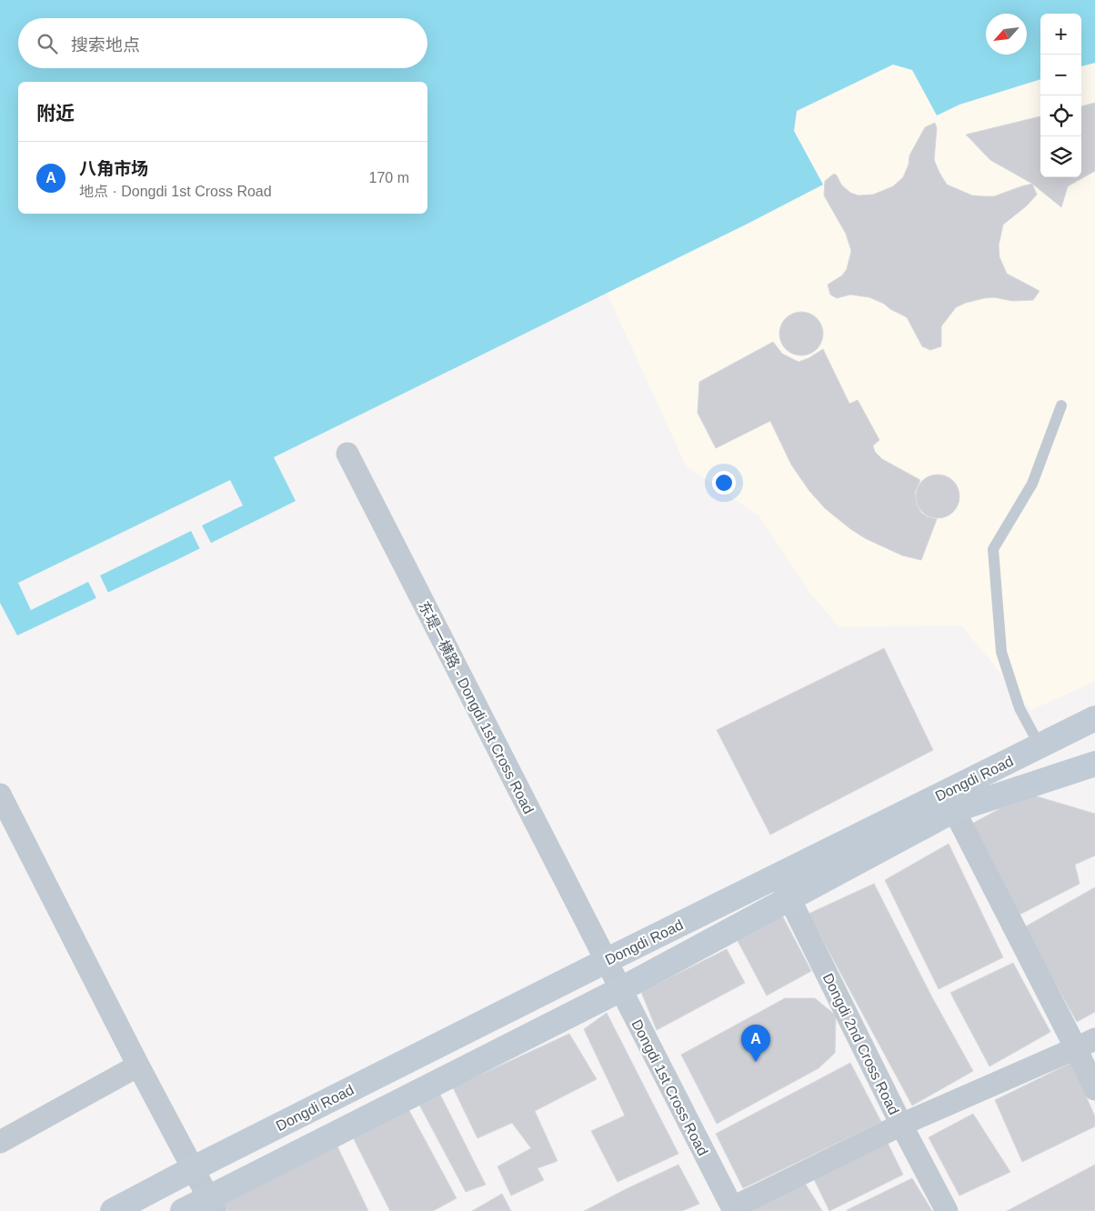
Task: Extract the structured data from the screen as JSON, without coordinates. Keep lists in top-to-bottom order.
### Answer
{
  "streets": {
    "main road": ["Dongdi Road"],
    "street": ["东堤一横路 - Dongdi 1st Cross Road", "Dongdi 2nd Cross Road", "Dongdi 1st Cross Road"]
  },
  "crossings": [
    ["东堤一横路 - Dongdi 1st Cross Road", "Dongdi Road"],
    ["东堤一横路 - Dongdi 1st Cross Road", "Dongdi 1st Cross Road"],
    ["Dongdi Road", "Dongdi 2nd Cross Road"],
    ["Dongdi Road", "Dongdi 1st Cross Road"]
  ],
  "north": "bottom left",
  "page": {
    "map_buttons": ["+", "−"],
    "search": "搜索地点",
    "heading": "附近",
    "list": [
      {
        "mark": "A",
        "name": "八角市场",
        "note": "地点 · Dongdi 1st Cross Road",
        "value": "170 m"
      }
    ],
    "pins": "A"
  }
}
